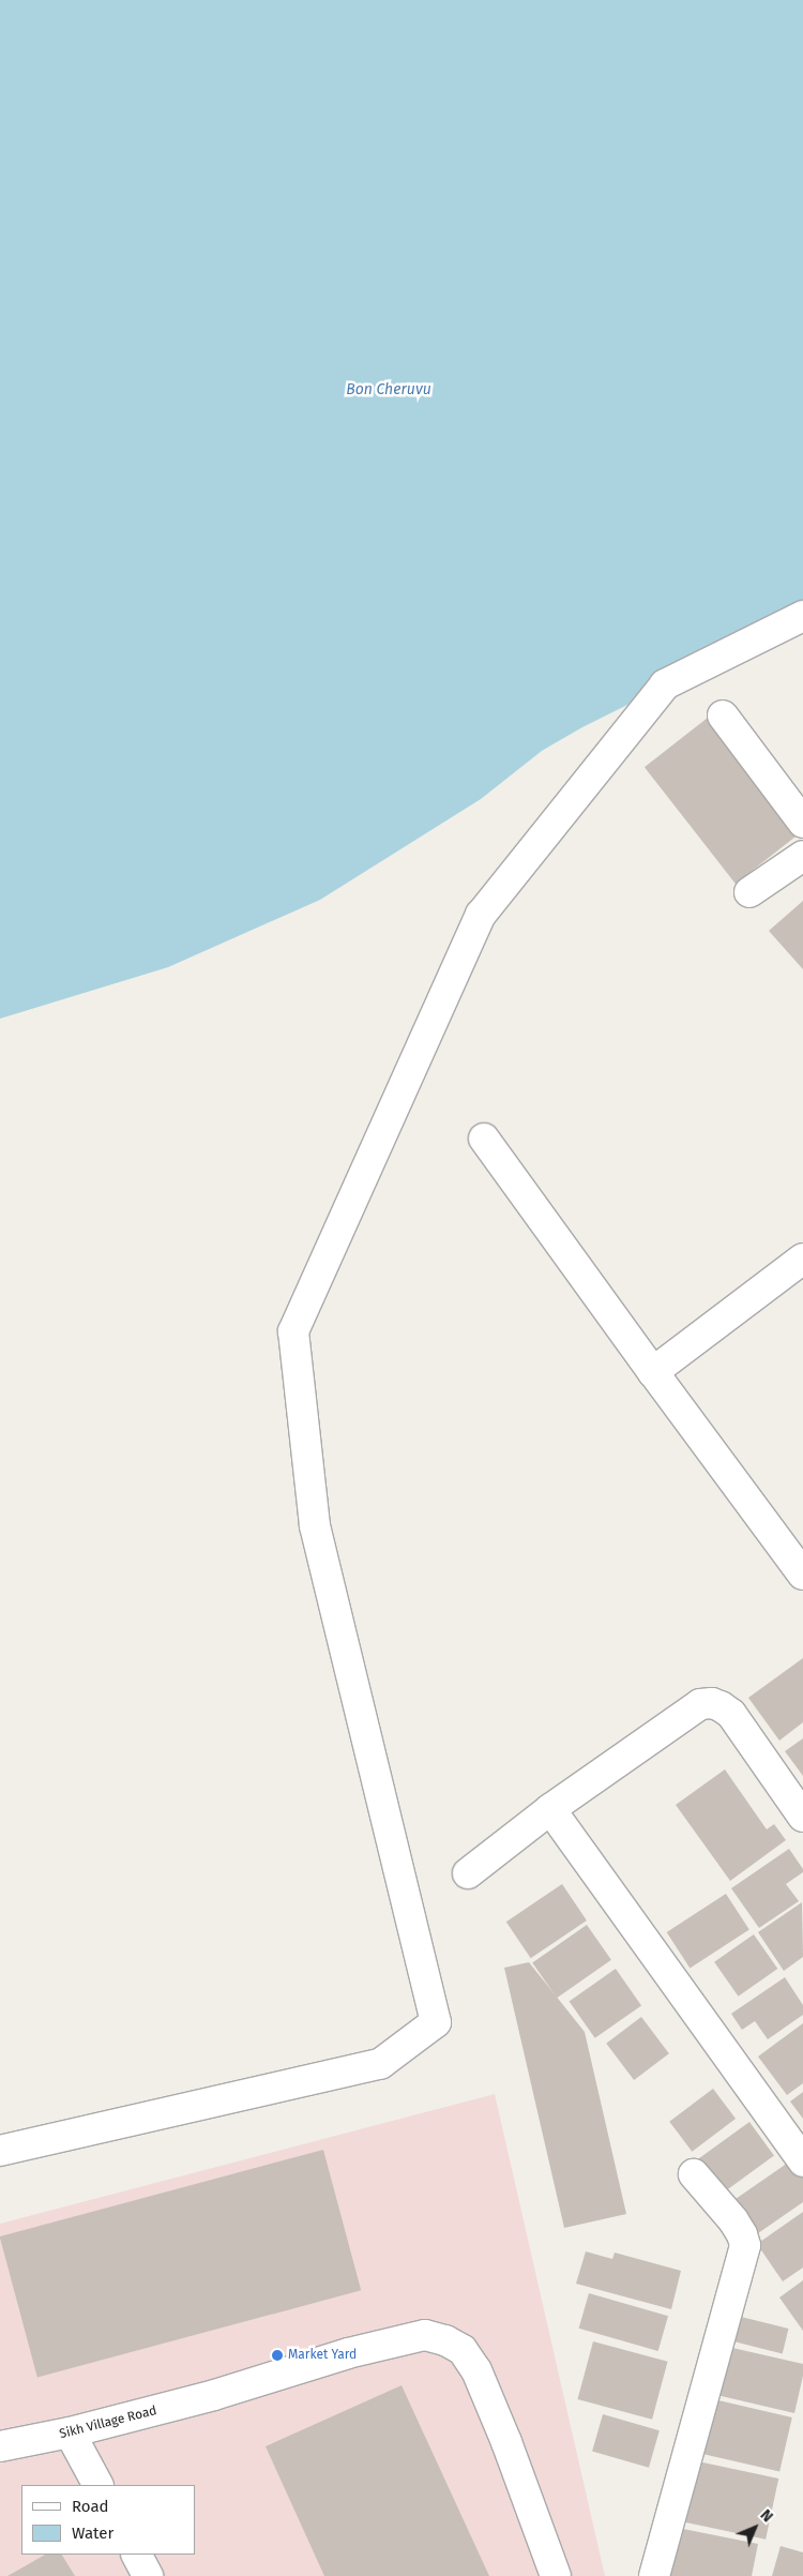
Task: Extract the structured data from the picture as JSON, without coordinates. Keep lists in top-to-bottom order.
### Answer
{
  "streets": {
    "street": ["Sikh Village Road"]
  },
  "water": ["Bon Cheruvu"],
  "places": ["Market Yard"],
  "legend": ["Road", "Water"],
  "north": "top right"
}
